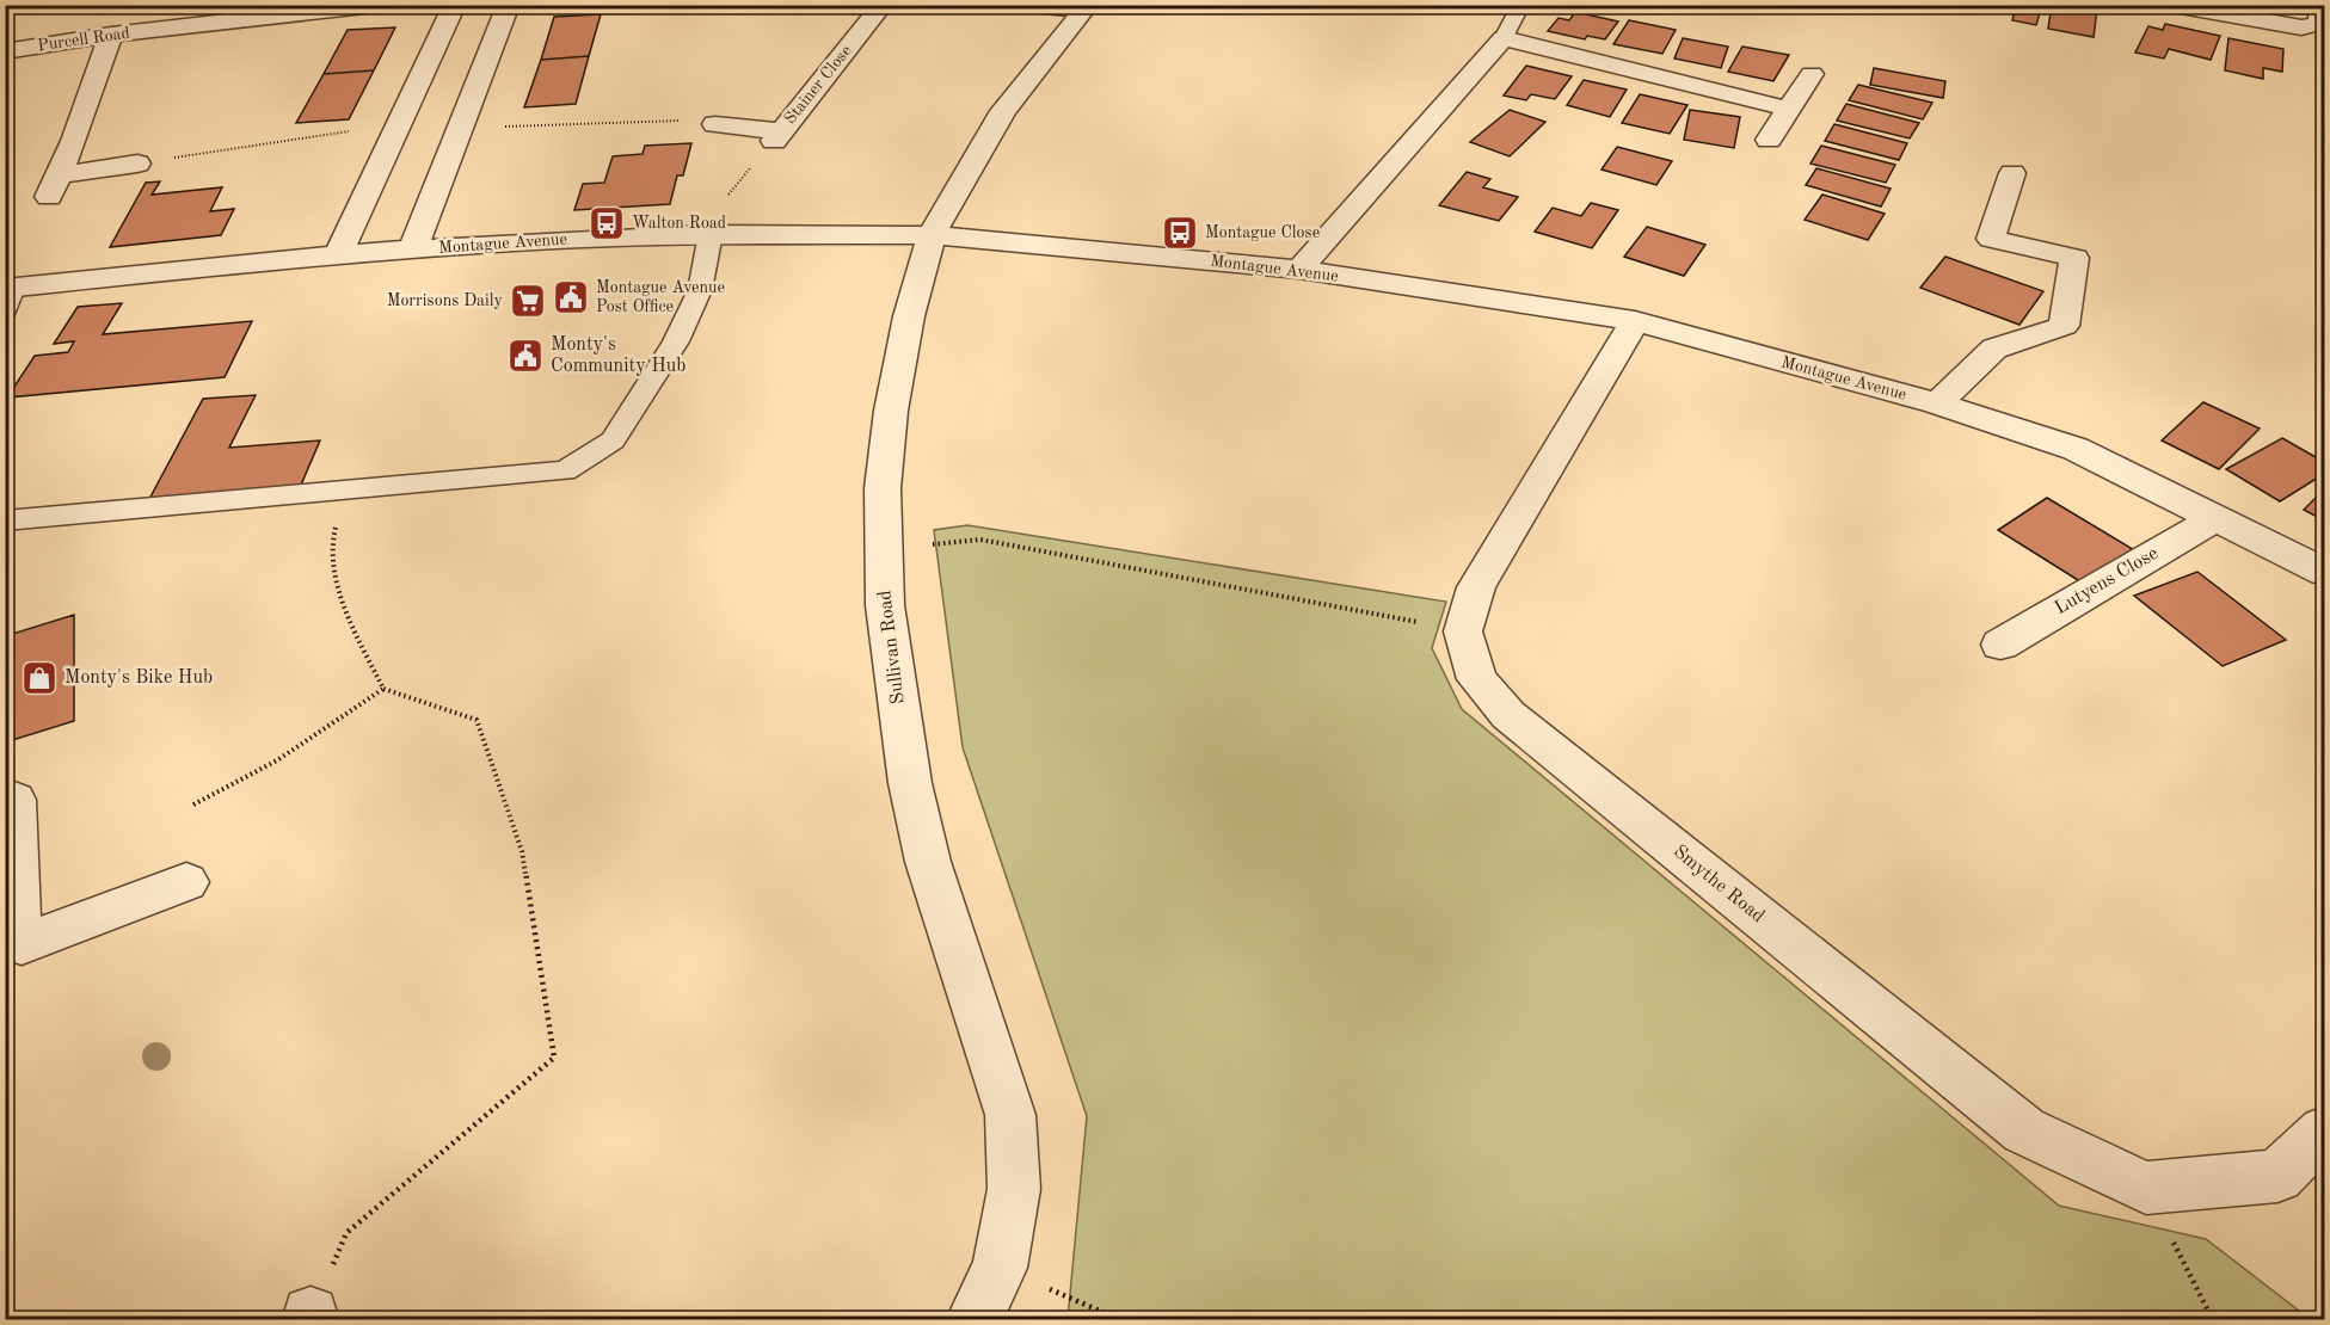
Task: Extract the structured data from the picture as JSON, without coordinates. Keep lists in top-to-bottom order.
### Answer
{
  "streets": {
    "street": [
      "Purcell Road",
      "Stainer Close",
      "Montague Avenue",
      "Lutyens Close",
      "Sullivan Road",
      "Smythe Road"
    ]
  },
  "crossings": [
    ["Montague Avenue", "Lutyens Close"],
    ["Montague Avenue", "Sullivan Road"]
  ],
  "places": {
    "bus stop": ["Walton Road", "Montague Close"],
    "public building": ["Montague Avenue Post Office", "Monty's Community Hub"],
    "supermarket": ["Morrisons Daily"],
    "shop": ["Monty's Bike Hub"]
  }
}
